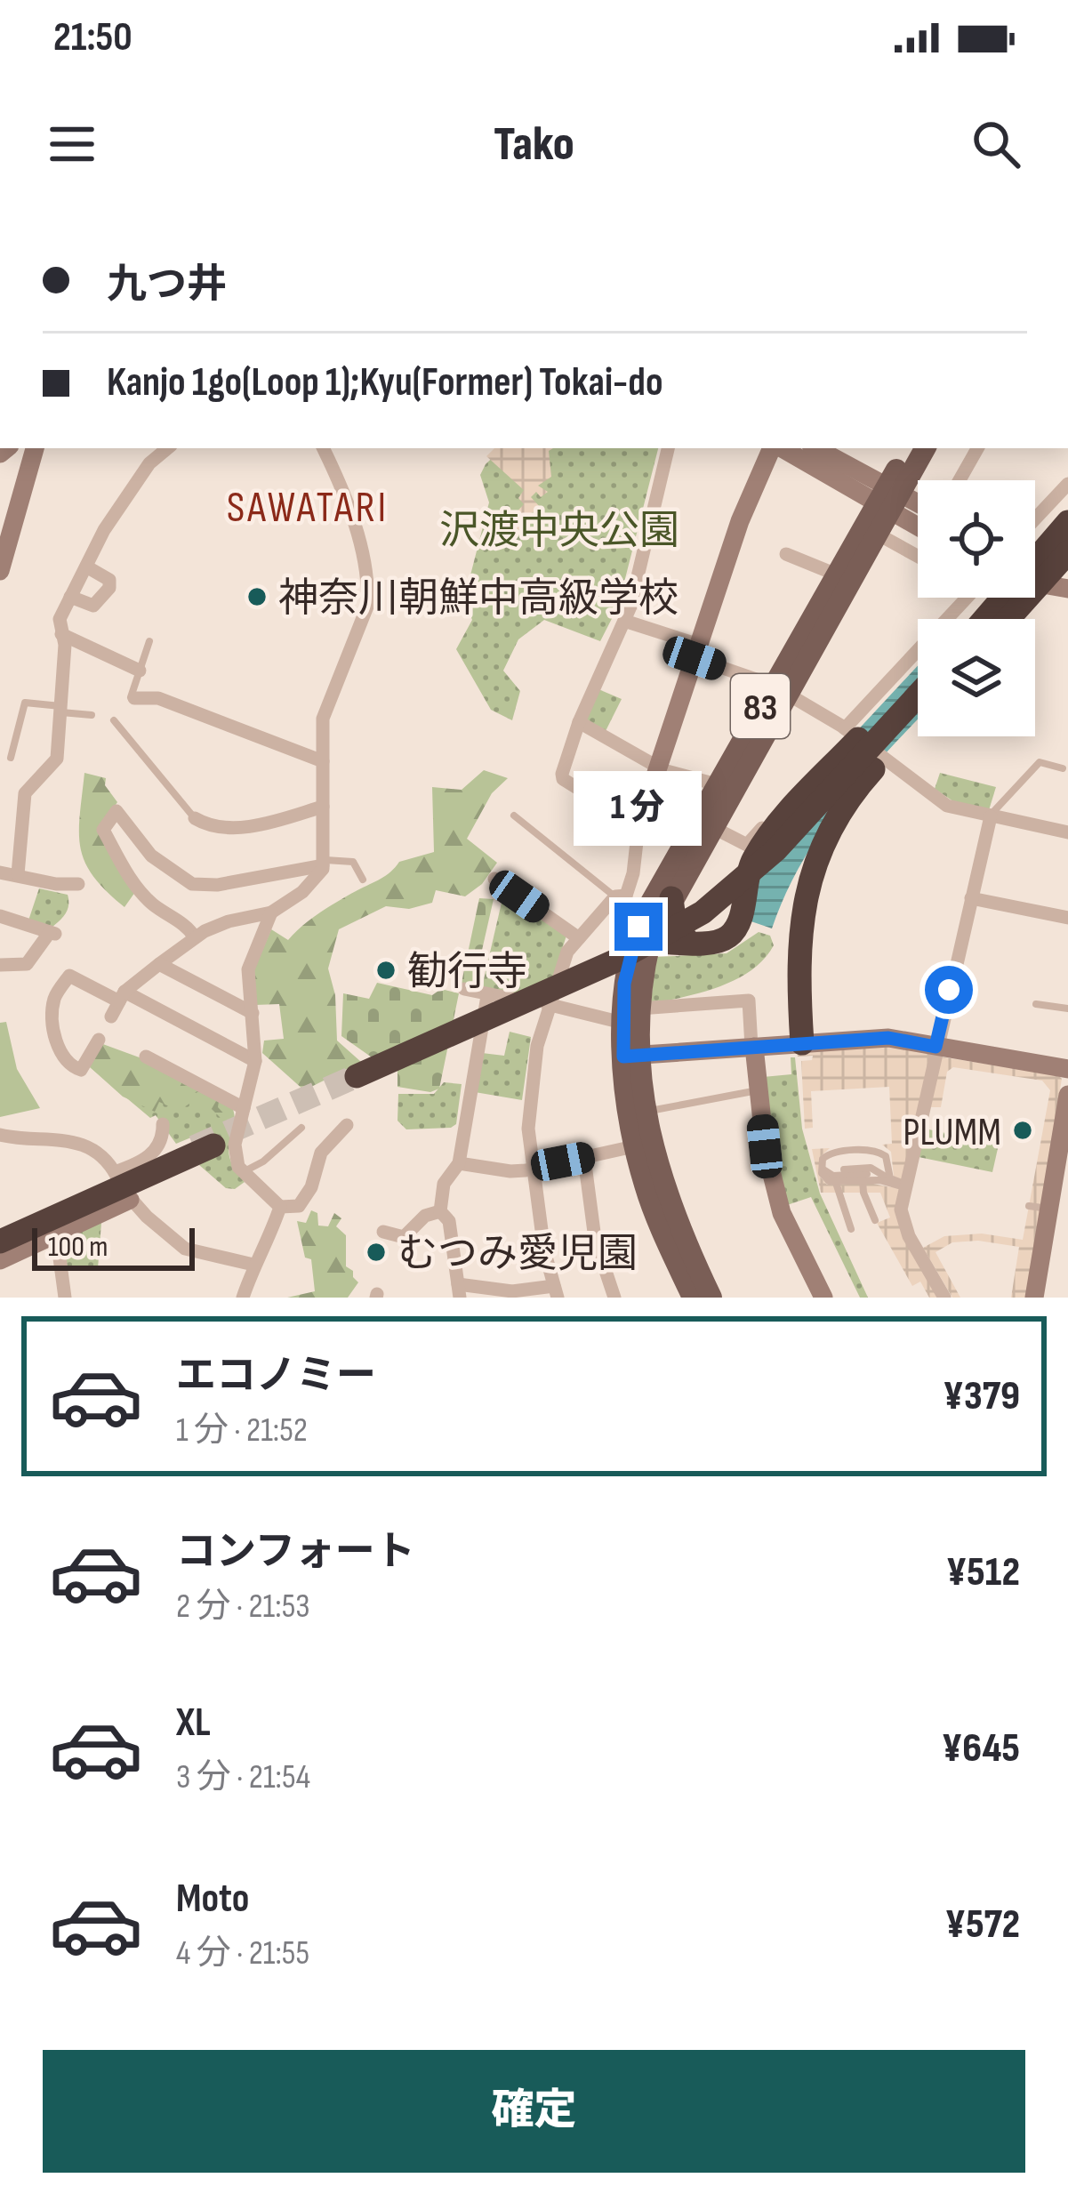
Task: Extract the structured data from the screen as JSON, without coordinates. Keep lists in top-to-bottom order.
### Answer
{
  "streets": {
    "main road": ["83"]
  },
  "districts": ["SAWATARI"],
  "parks": ["沢渡中央公園"],
  "places": [
    "神奈川朝鮮中高級学校",
    "勧行寺",
    "PLUMM",
    "むつみ愛児園"
  ],
  "scale_bar": "100 m",
  "page": {
    "status": "21:50",
    "header": "Tako",
    "banner": ["九つ井", "Kanjo 1go(Loop 1);Kyu(Former) Tokai-do"],
    "bubble": "1 分",
    "scale": "100 m",
    "list": [
      {
        "name": "エコノミー",
        "note": "1 分 · 21:52",
        "value": "¥379"
      },
      {
        "name": "コンフォート",
        "note": "2 分 · 21:53",
        "value": "¥512"
      },
      {
        "name": "XL",
        "note": "3 分 · 21:54",
        "value": "¥645"
      },
      {
        "name": "Moto",
        "note": "4 分 · 21:55",
        "value": "¥572"
      }
    ],
    "buttons": "確定"
  }
}
